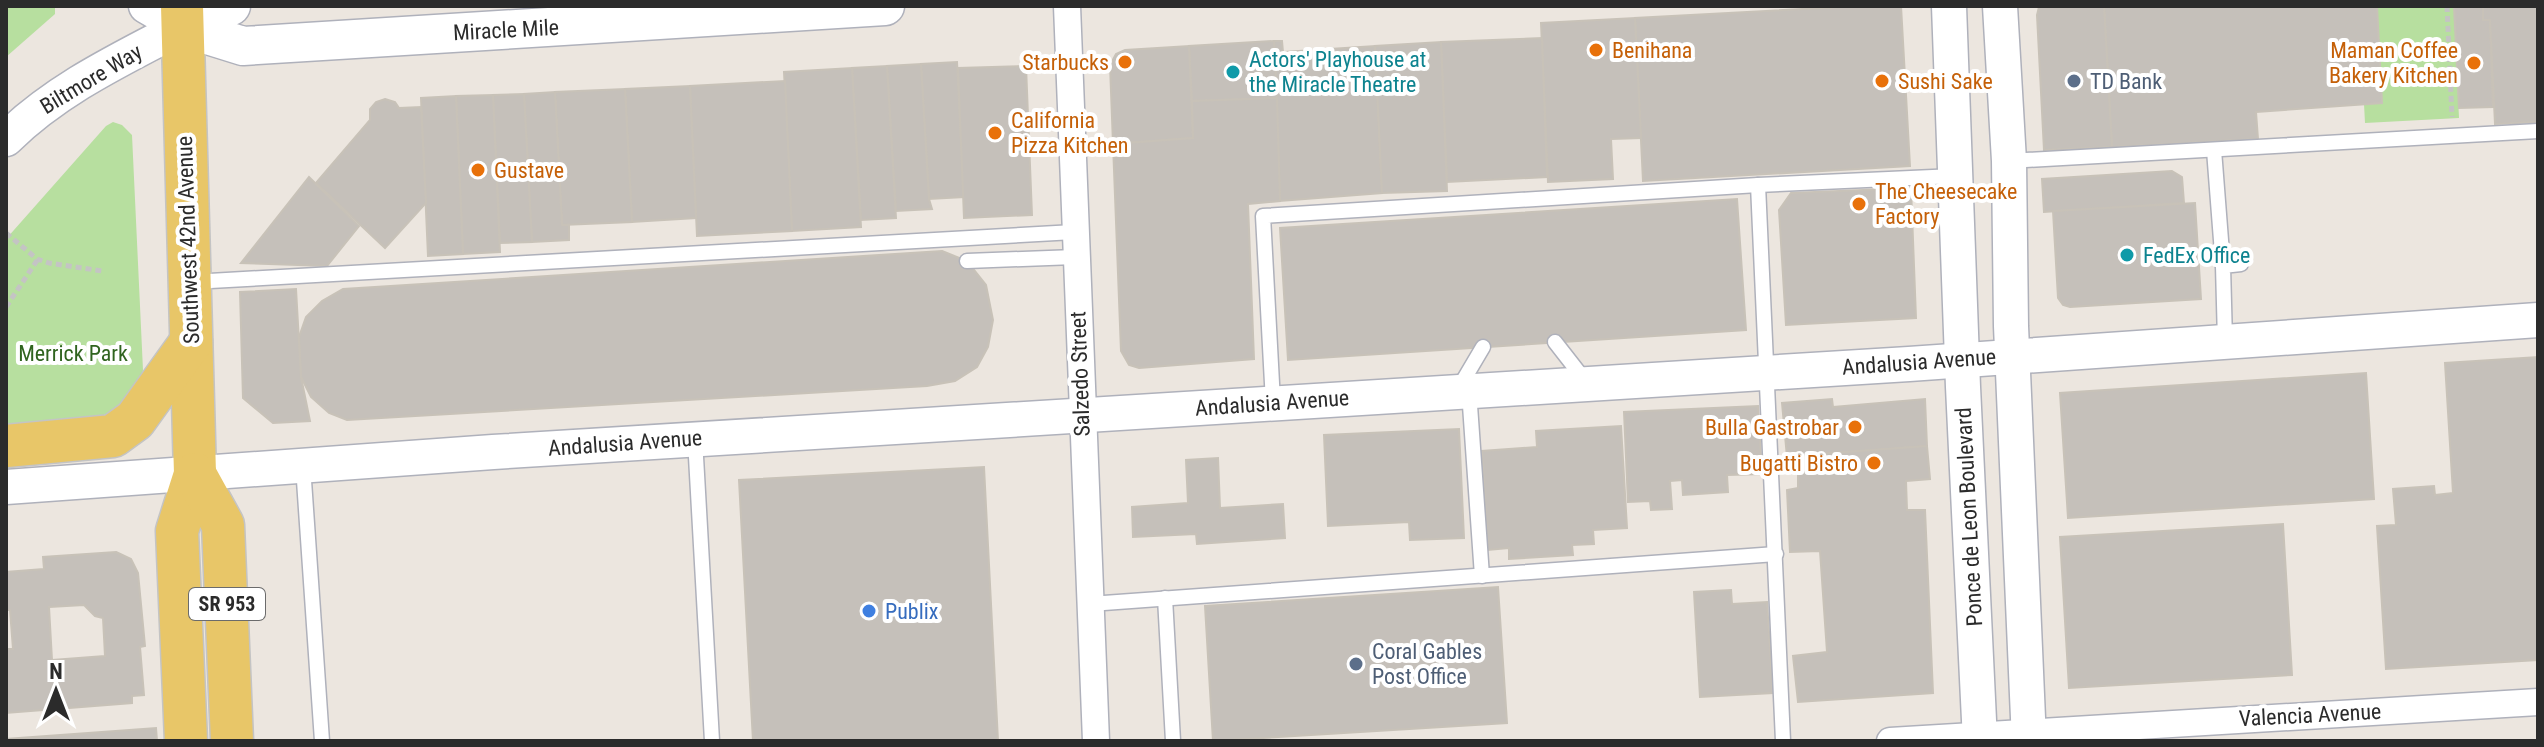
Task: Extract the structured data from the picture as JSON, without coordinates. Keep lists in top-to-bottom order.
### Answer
{
  "streets": {
    "main road": ["Miracle Mile", "Southwest 42nd Avenue", "SR 953"],
    "street": [
      "Biltmore Way",
      "Andalusia Avenue",
      "Salzedo Street",
      "Ponce de Leon Boulevard",
      "Valencia Avenue"
    ]
  },
  "crossings": [
    ["Miracle Mile", "Biltmore Way"],
    ["Miracle Mile", "Southwest 42nd Avenue"],
    ["Biltmore Way", "Southwest 42nd Avenue"],
    ["Southwest 42nd Avenue", "Andalusia Avenue"],
    ["Andalusia Avenue", "Salzedo Street"],
    ["Andalusia Avenue", "Ponce de Leon Boulevard"],
    ["Ponce de Leon Boulevard", "Valencia Avenue"]
  ],
  "parks": ["Merrick Park"],
  "places": [
    "Benihana",
    "Starbucks",
    "Maman Coffee Bakery Kitchen",
    "Actors' Playhouse at the Miracle Theatre",
    "Sushi Sake",
    "TD Bank",
    "California Pizza Kitchen",
    "Gustave",
    "The Cheesecake Factory",
    "FedEx Office",
    "Bulla Gastrobar",
    "Bugatti Bistro",
    "Publix",
    "Coral Gables Post Office"
  ],
  "north": "top"
}
